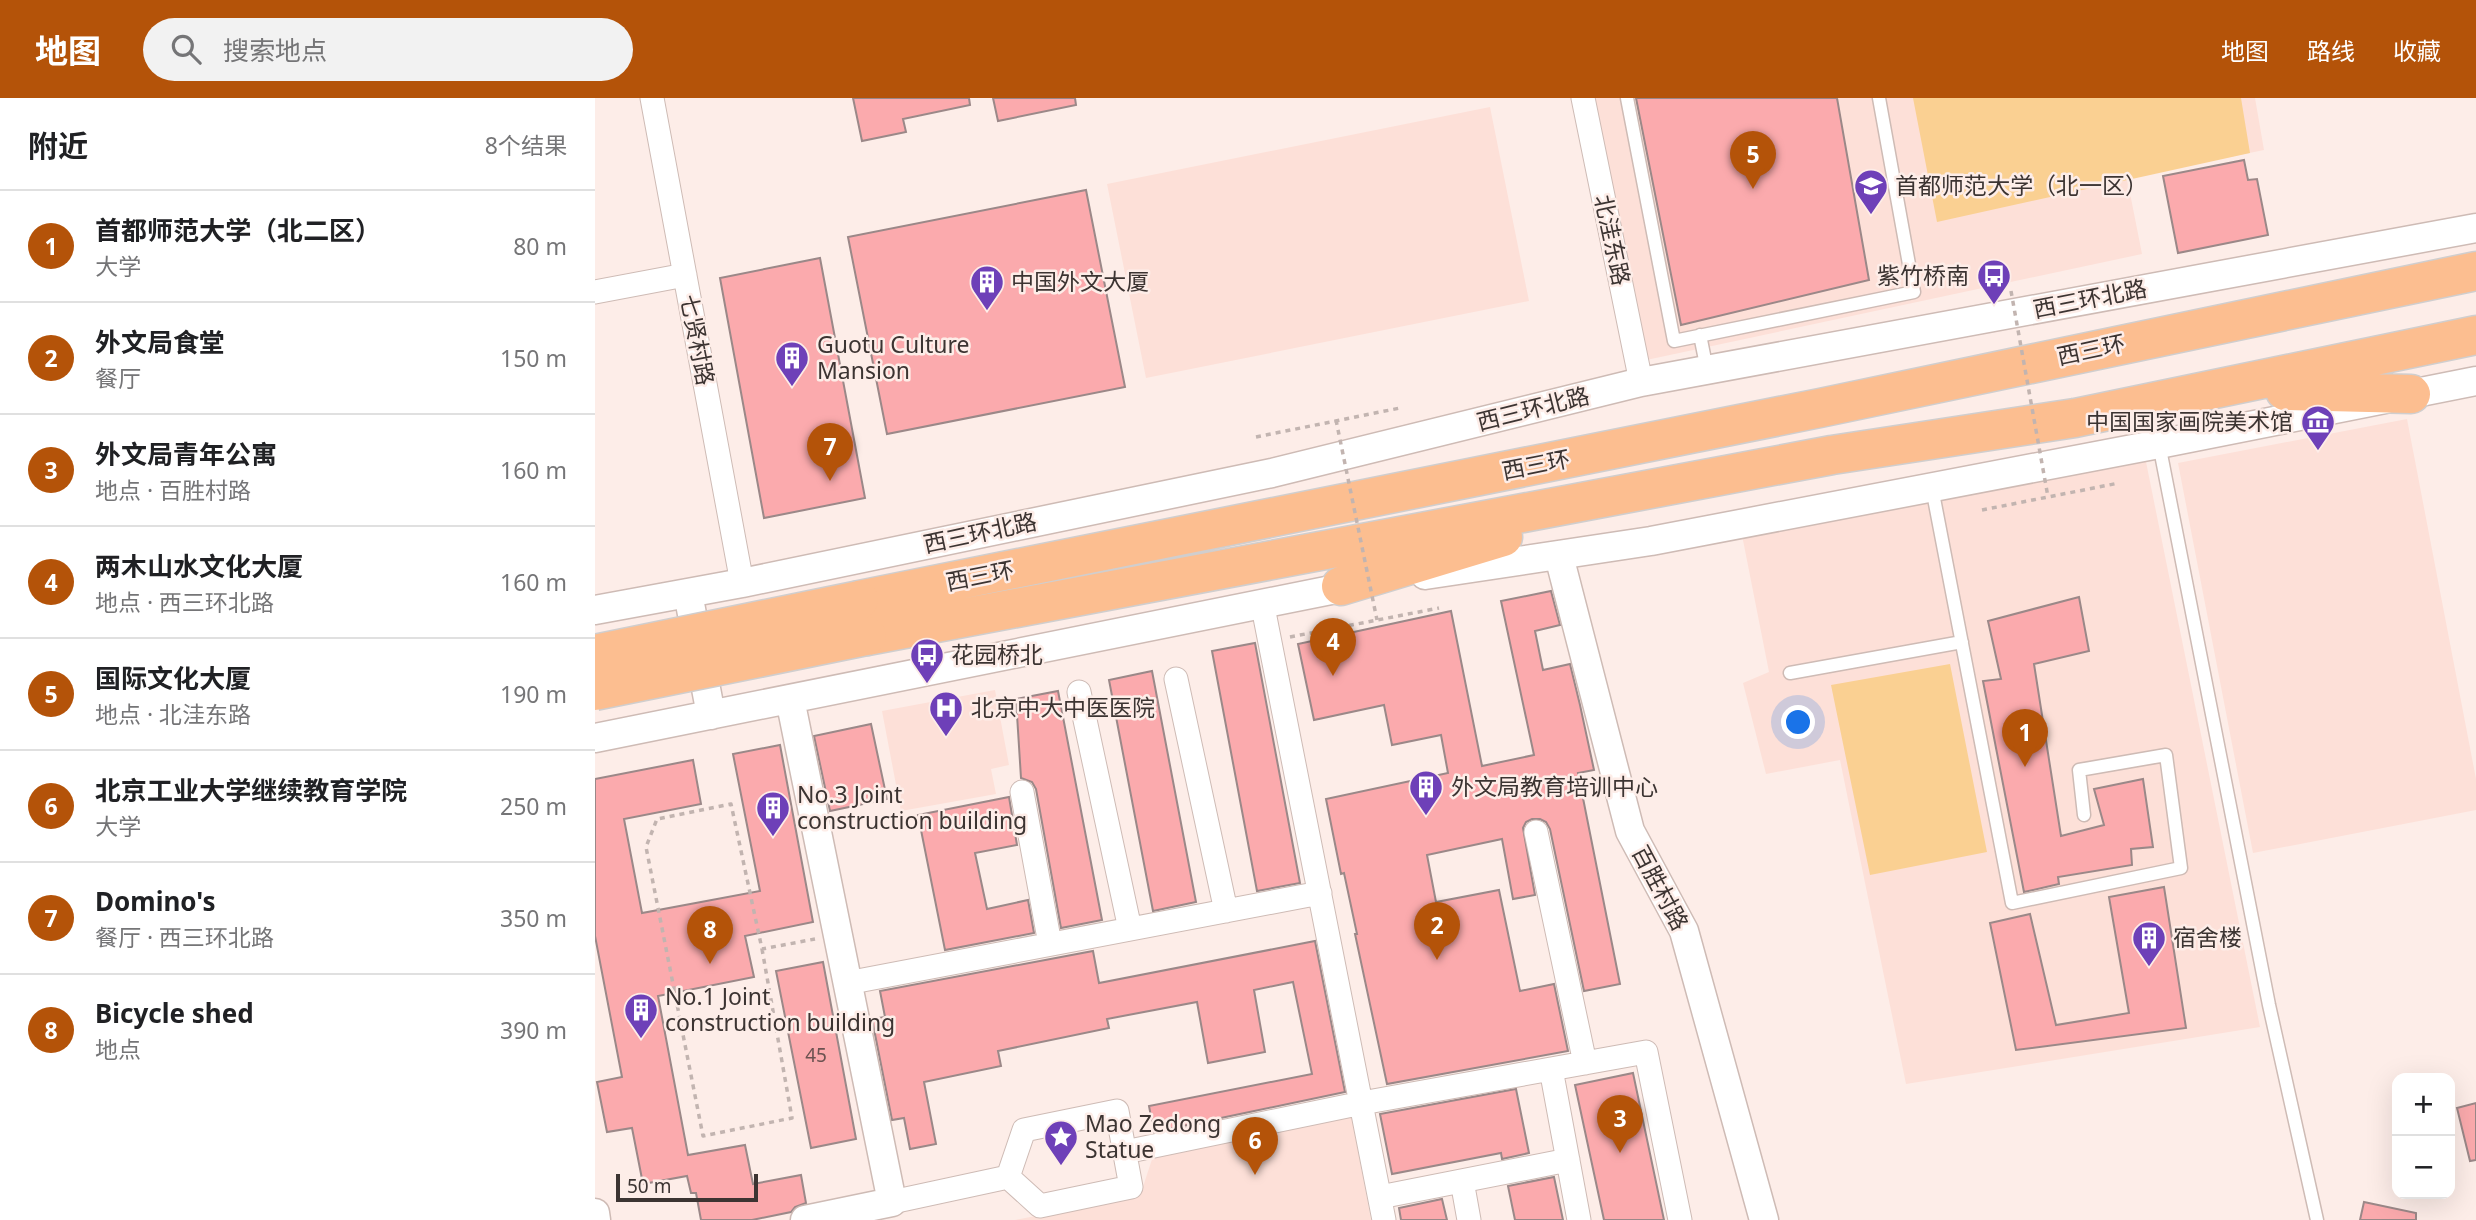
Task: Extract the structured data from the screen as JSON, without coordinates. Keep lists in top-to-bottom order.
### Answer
{
  "streets": {
    "highway": ["西三环"],
    "street": [
      "北洼东路",
      "西三环北路",
      "七贤村路",
      "百胜村路"
    ]
  },
  "crossings": [
    ["北洼东路", "西三环北路"],
    ["西三环北路", "七贤村路"]
  ],
  "places": {
    "school or university": ["首都师范大学（北一区）"],
    "bus stop": ["紫竹桥南", "花园桥北"],
    "building": [
      "中国外文大厦",
      "Guotu Culture Mansion",
      "外文局教育培训中心",
      "No.3 Joint construction building",
      "宿舍楼",
      "No.1 Joint construction building"
    ],
    "museum": ["中国国家画院美术馆"],
    "hospital": ["北京中大中医医院"],
    "place": ["Mao Zedong Statue"]
  },
  "house_numbers": ["45"],
  "scale_bar": "50 m",
  "page": {
    "header": "地图",
    "search": "搜索地点",
    "nav": ["地图", "路线", "收藏"],
    "heading": ["附近", "8个结果"],
    "pins": [
      "5",
      "7",
      "4",
      "1",
      "2",
      "8",
      "3",
      "6"
    ],
    "list": [
      {
        "mark": "1",
        "name": "首都师范大学（北二区）",
        "note": "大学",
        "value": "80 m"
      },
      {
        "mark": "2",
        "name": "外文局食堂",
        "note": "餐厅",
        "value": "150 m"
      },
      {
        "mark": "3",
        "name": "外文局青年公寓",
        "note": "地点 · 百胜村路",
        "value": "160 m"
      },
      {
        "mark": "4",
        "name": "两木山水文化大厦",
        "note": "地点 · 西三环北路",
        "value": "160 m"
      },
      {
        "mark": "5",
        "name": "国际文化大厦",
        "note": "地点 · 北洼东路",
        "value": "190 m"
      },
      {
        "mark": "6",
        "name": "北京工业大学继续教育学院",
        "note": "大学",
        "value": "250 m"
      },
      {
        "mark": "7",
        "name": "Domino's",
        "note": "餐厅 · 西三环北路",
        "value": "350 m"
      },
      {
        "mark": "8",
        "name": "Bicycle shed",
        "note": "地点",
        "value": "390 m"
      }
    ],
    "map_buttons": ["+", "−"],
    "scale": "50 m"
  }
}
